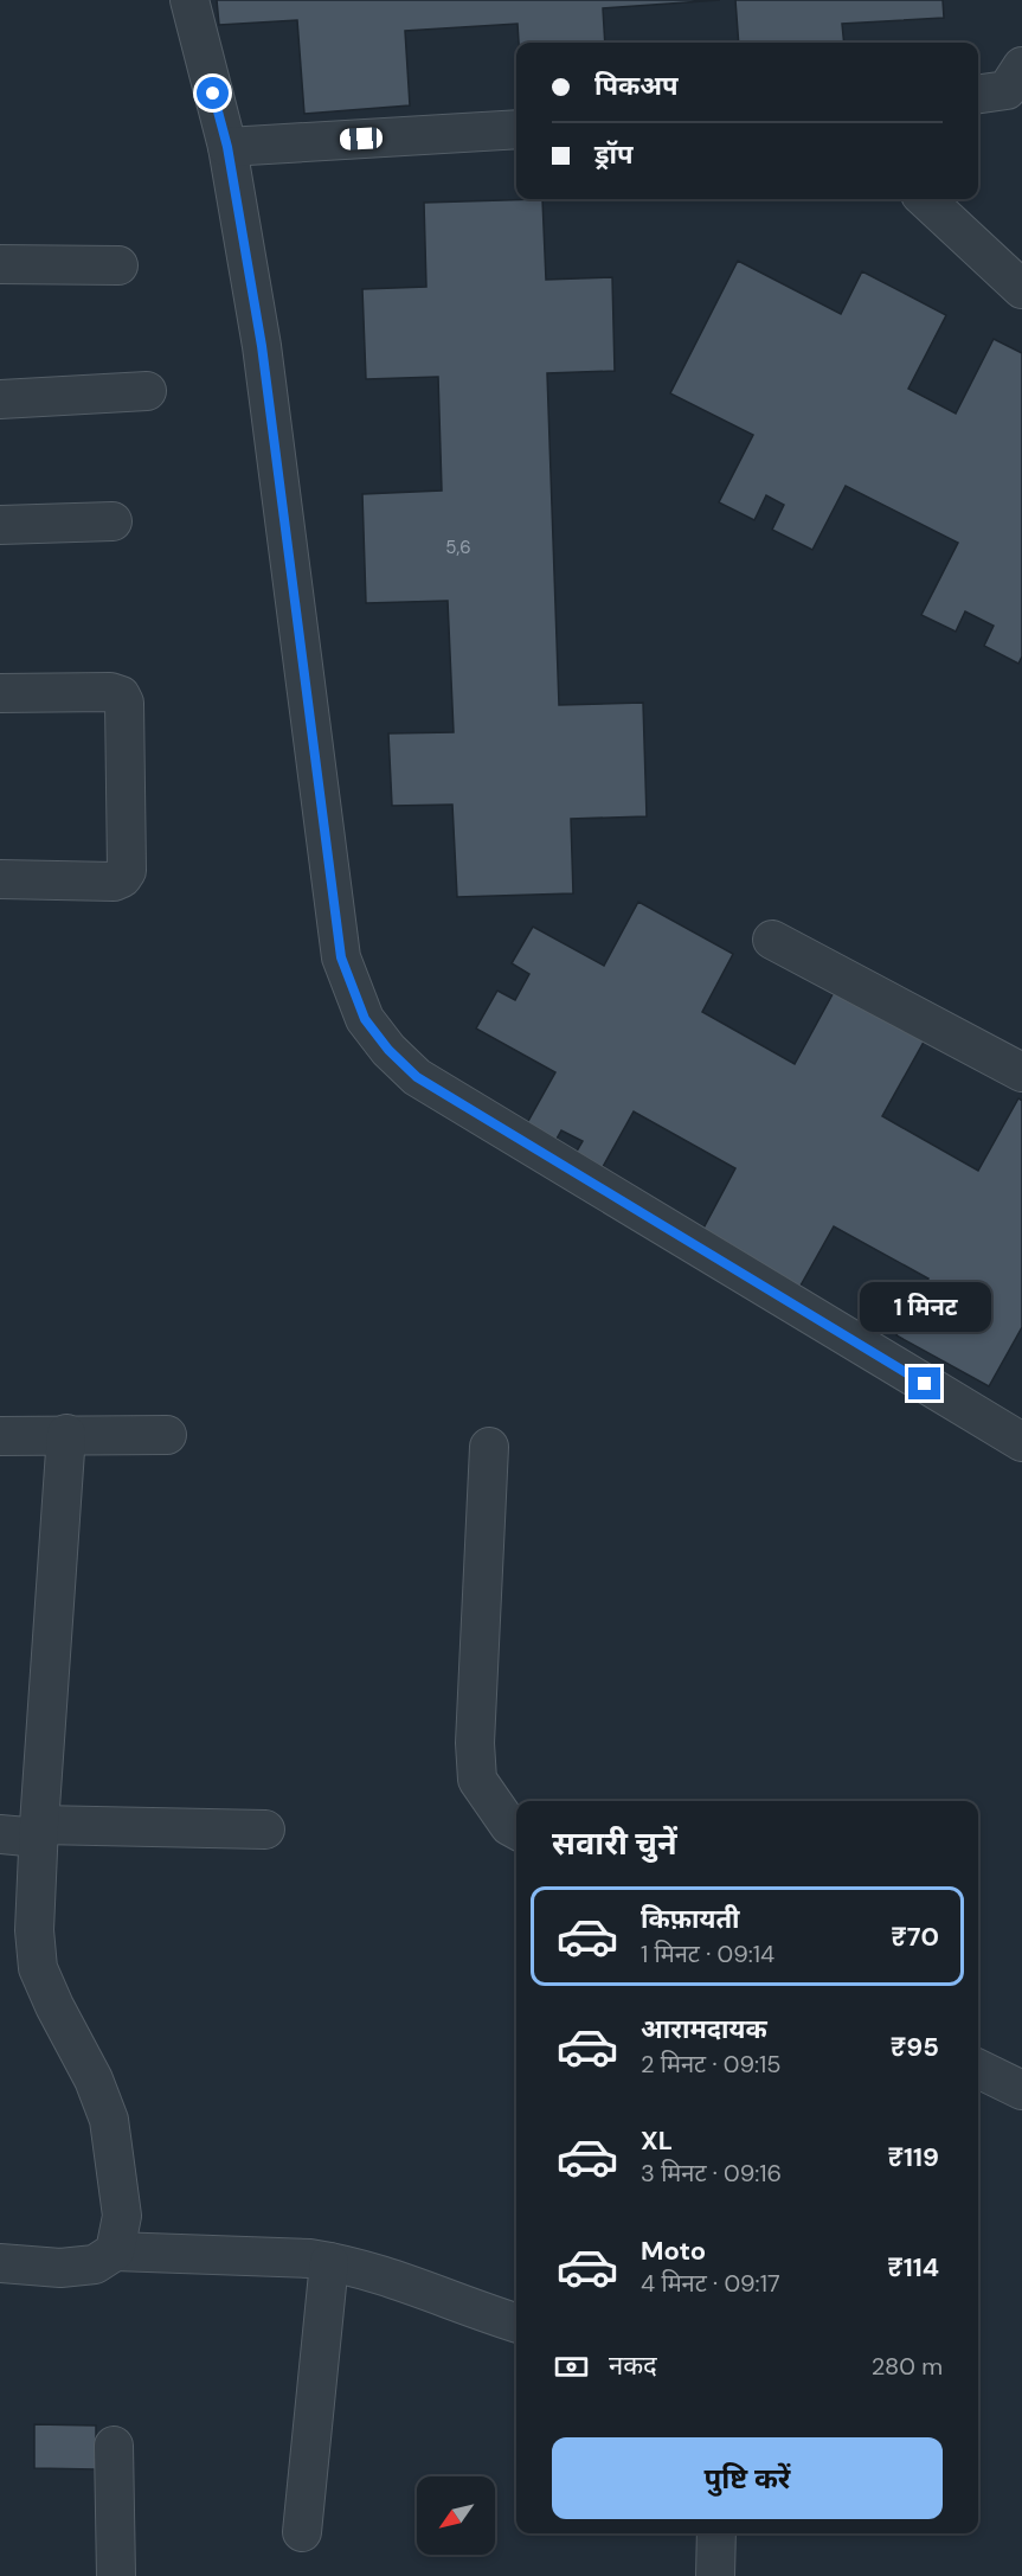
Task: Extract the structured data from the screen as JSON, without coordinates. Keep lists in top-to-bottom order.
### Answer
{
  "house_numbers": ["5,6"],
  "north": "bottom left",
  "page": {
    "banner": ["पिकअप", "ड्रॉप"],
    "bubble": "1 मिनट",
    "heading": "सवारी चुनें",
    "list": [
      {
        "name": "किफ़ायती",
        "note": "1 मिनट · 09:14",
        "value": "₹70"
      },
      {
        "name": "आरामदायक",
        "note": "2 मिनट · 09:15",
        "value": "₹95"
      },
      {
        "name": "XL",
        "note": "3 मिनट · 09:16",
        "value": "₹119"
      },
      {
        "name": "Moto",
        "note": "4 मिनट · 09:17",
        "value": "₹114"
      }
    ],
    "pay": ["नकद", "280 m"],
    "buttons": "पुष्टि करें"
  }
}
